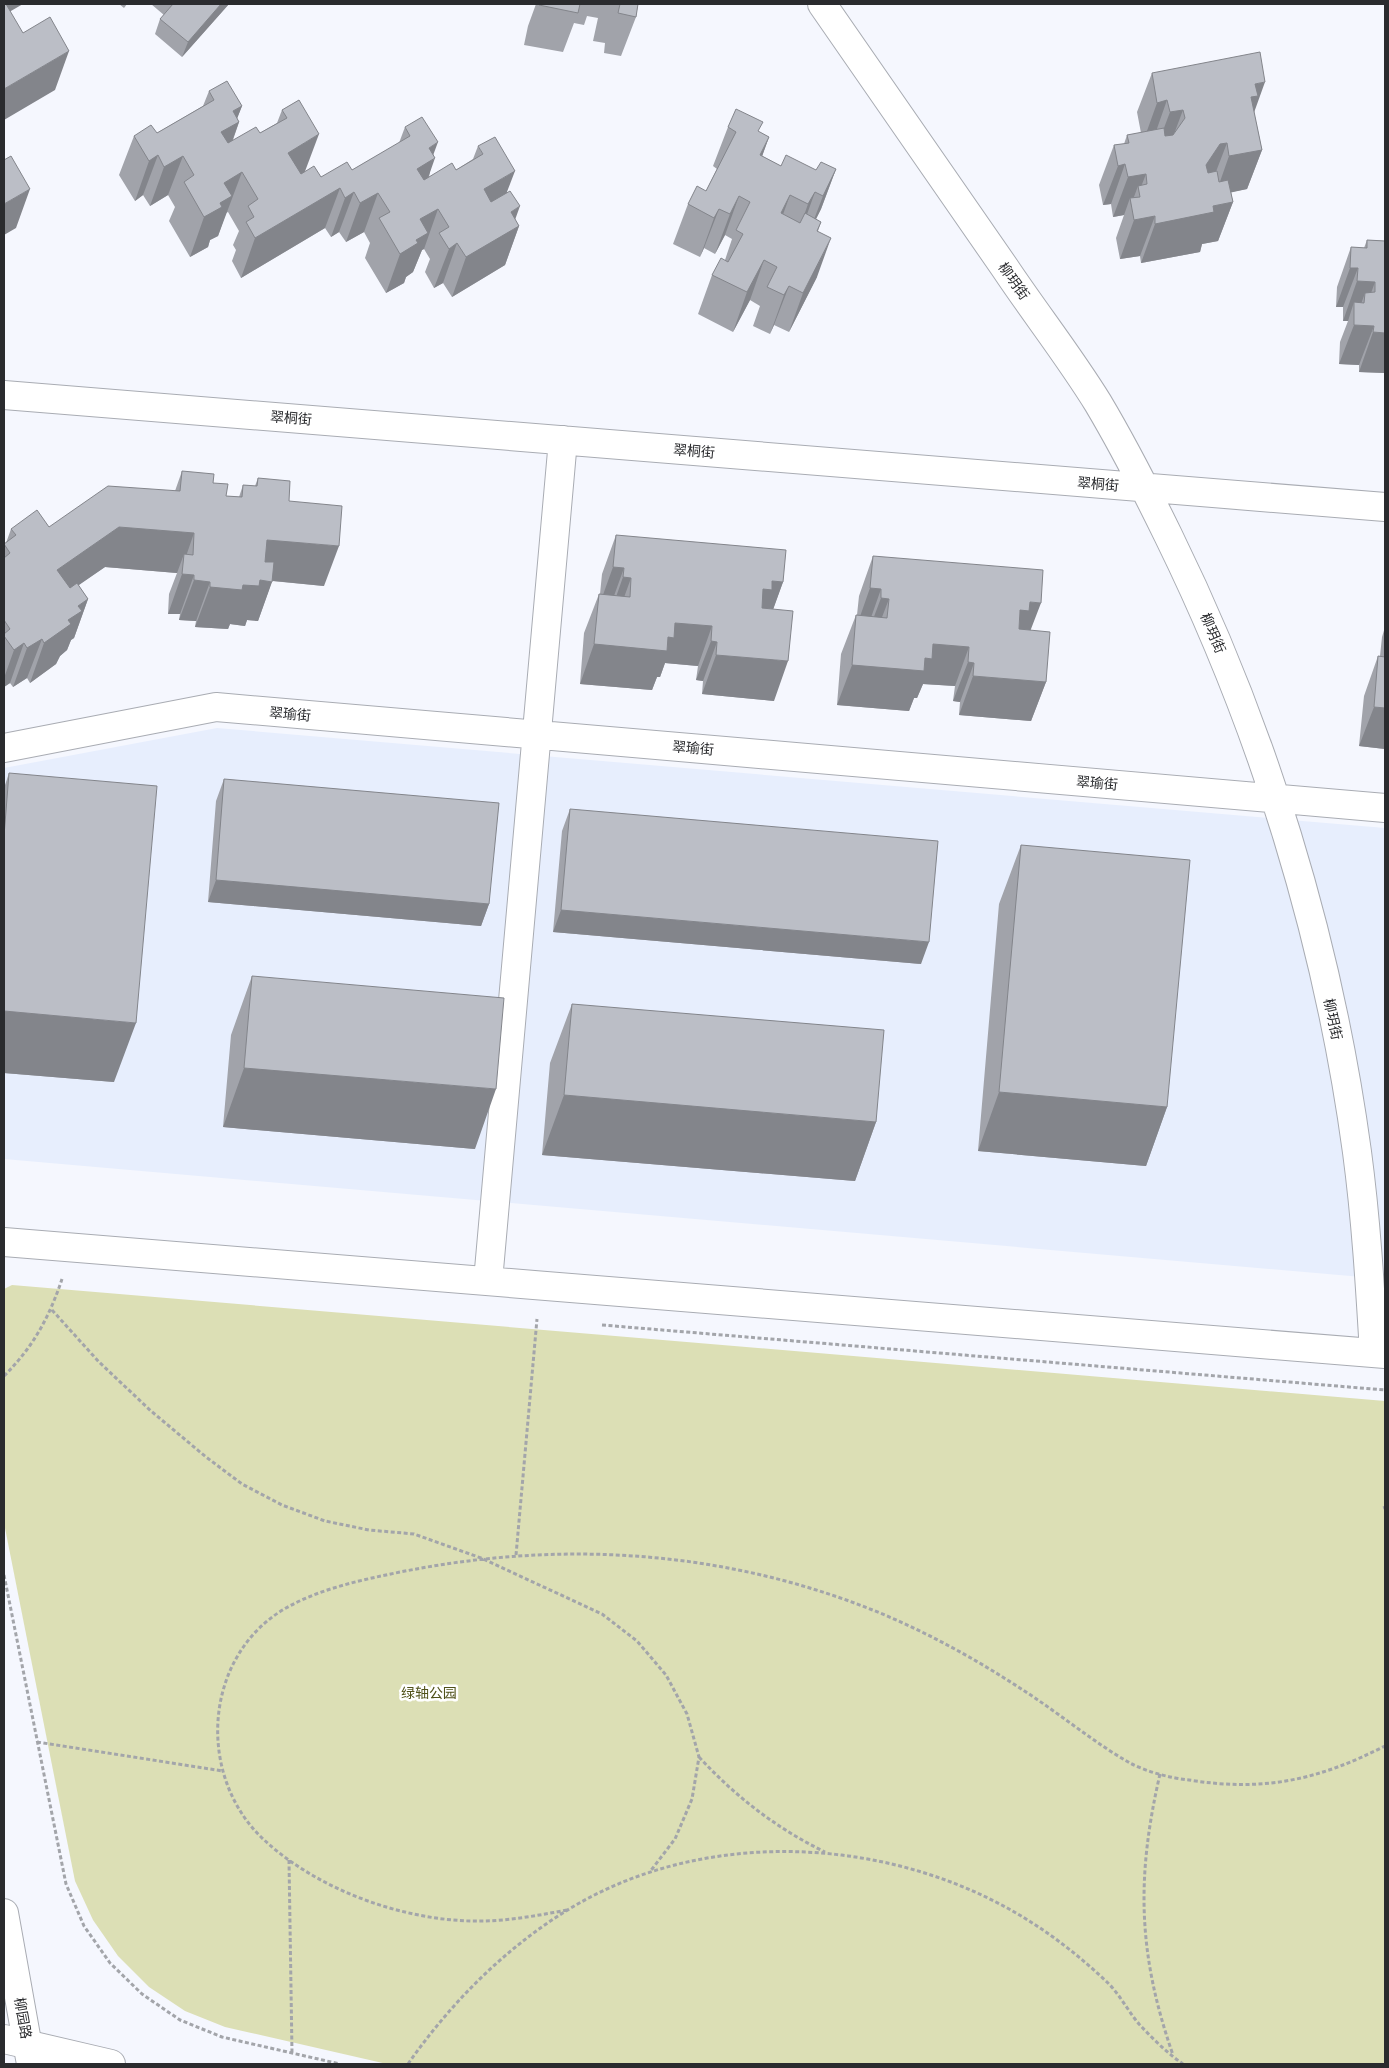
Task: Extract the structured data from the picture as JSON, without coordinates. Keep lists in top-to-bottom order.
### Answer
{
  "streets": {
    "street": [
      "柳玥街",
      "翠桐街",
      "翠瑜街",
      "柳园路"
    ]
  },
  "crossings": [
    ["柳玥街", "翠桐街"],
    ["柳玥街", "翠瑜街"]
  ],
  "parks": ["绿轴公园"]
}
